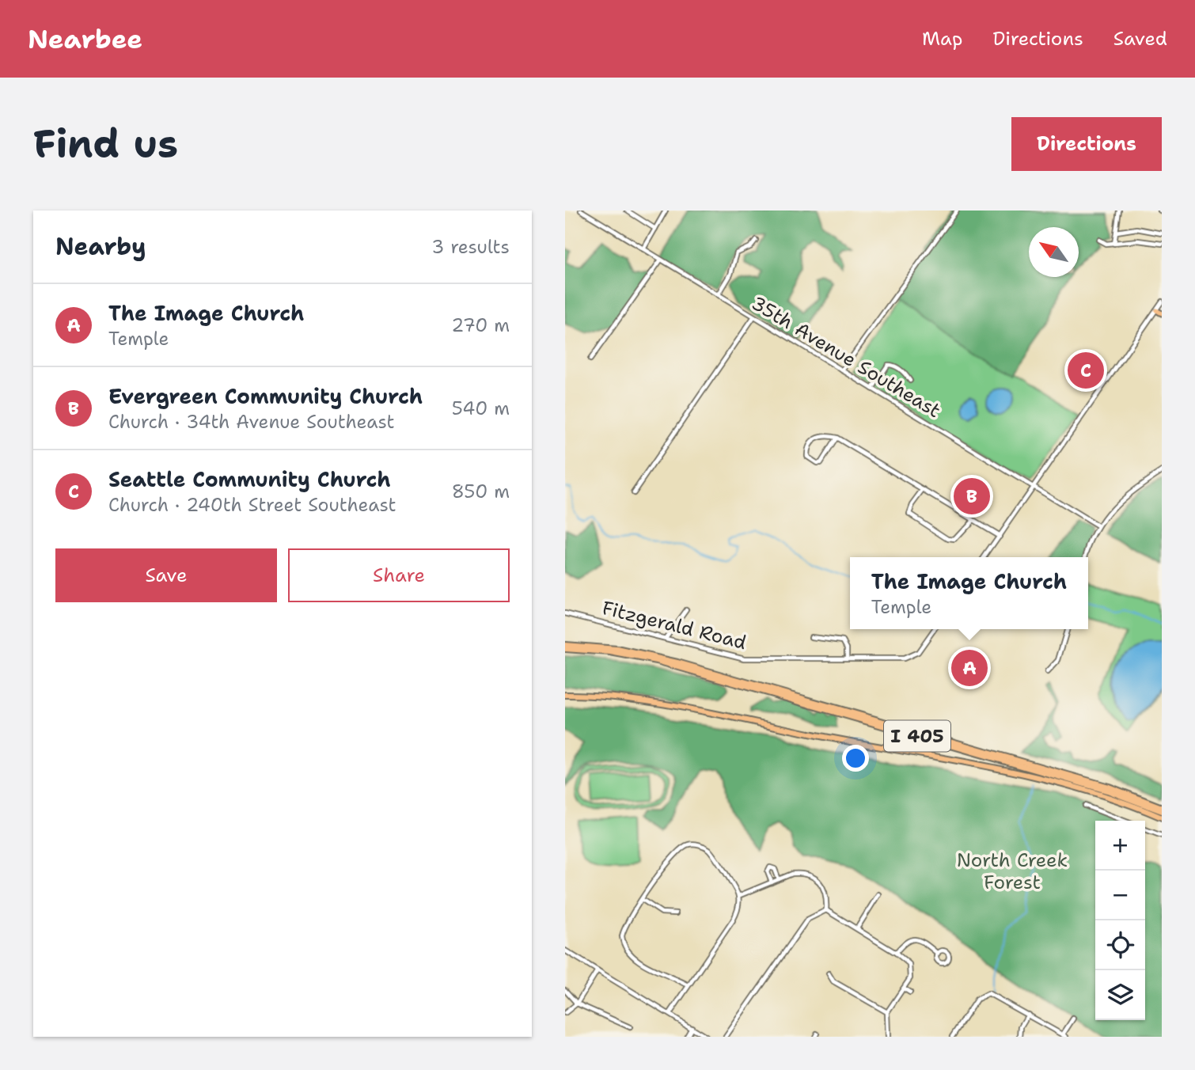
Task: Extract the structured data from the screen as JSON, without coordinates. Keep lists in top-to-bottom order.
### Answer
{
  "streets": {
    "highway": ["I 405"],
    "street": ["35th Avenue Southeast", "Fitzgerald Road"]
  },
  "parks": ["North Creek Forest"],
  "north": "top left",
  "page": {
    "header": "Nearbee",
    "nav": ["Map", "Directions", "Saved"],
    "buttons": [
      "Directions",
      ["Save", "Share"]
    ],
    "title": "Find us",
    "heading": ["Nearby", "3 results"],
    "list": [
      {
        "mark": "A",
        "name": "The Image Church",
        "note": "Temple",
        "value": "270 m"
      },
      {
        "mark": "B",
        "name": "Evergreen Community Church",
        "note": "Church · 34th Avenue Southeast",
        "value": "540 m"
      },
      {
        "mark": "C",
        "name": "Seattle Community Church",
        "note": "Church · 240th Street Southeast",
        "value": "850 m"
      }
    ],
    "pins": ["C", "B", "A"],
    "popup": ["The Image Church", "Temple"],
    "map_buttons": ["+", "−"]
  }
}
